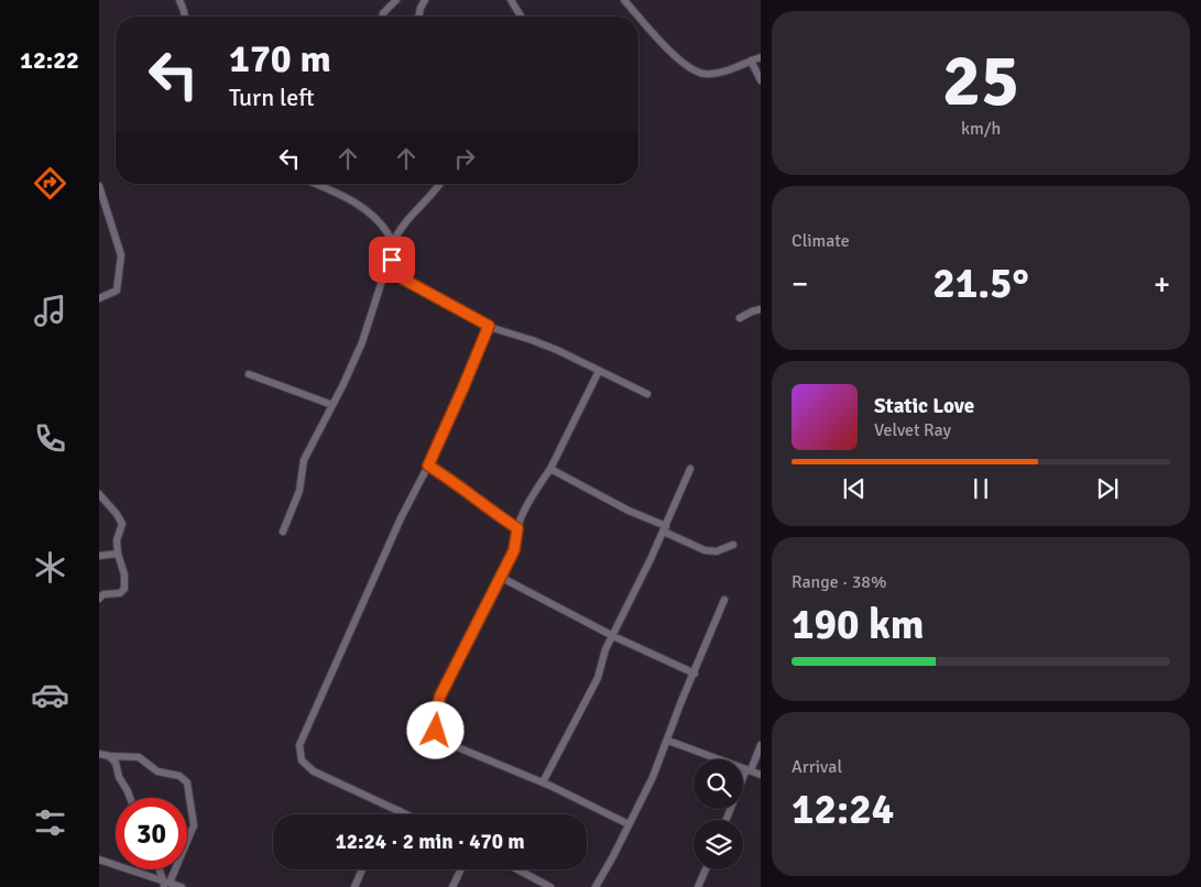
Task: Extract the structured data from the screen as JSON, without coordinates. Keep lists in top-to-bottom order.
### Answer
{
  "page": {
    "tabs": "12:22",
    "tile": [
      ["25", "km/h"],
      "Climate",
      ["Range · 38%", "190 km"],
      ["Arrival", "12:24"]
    ],
    "turn": ["170 m", "Turn left"],
    "heat": ["−", "21.5°", "+"],
    "song": ["Static Love", "Velvet Ray"],
    "limit": "30",
    "trip": "12:24 · 2 min · 470 m"
  }
}
